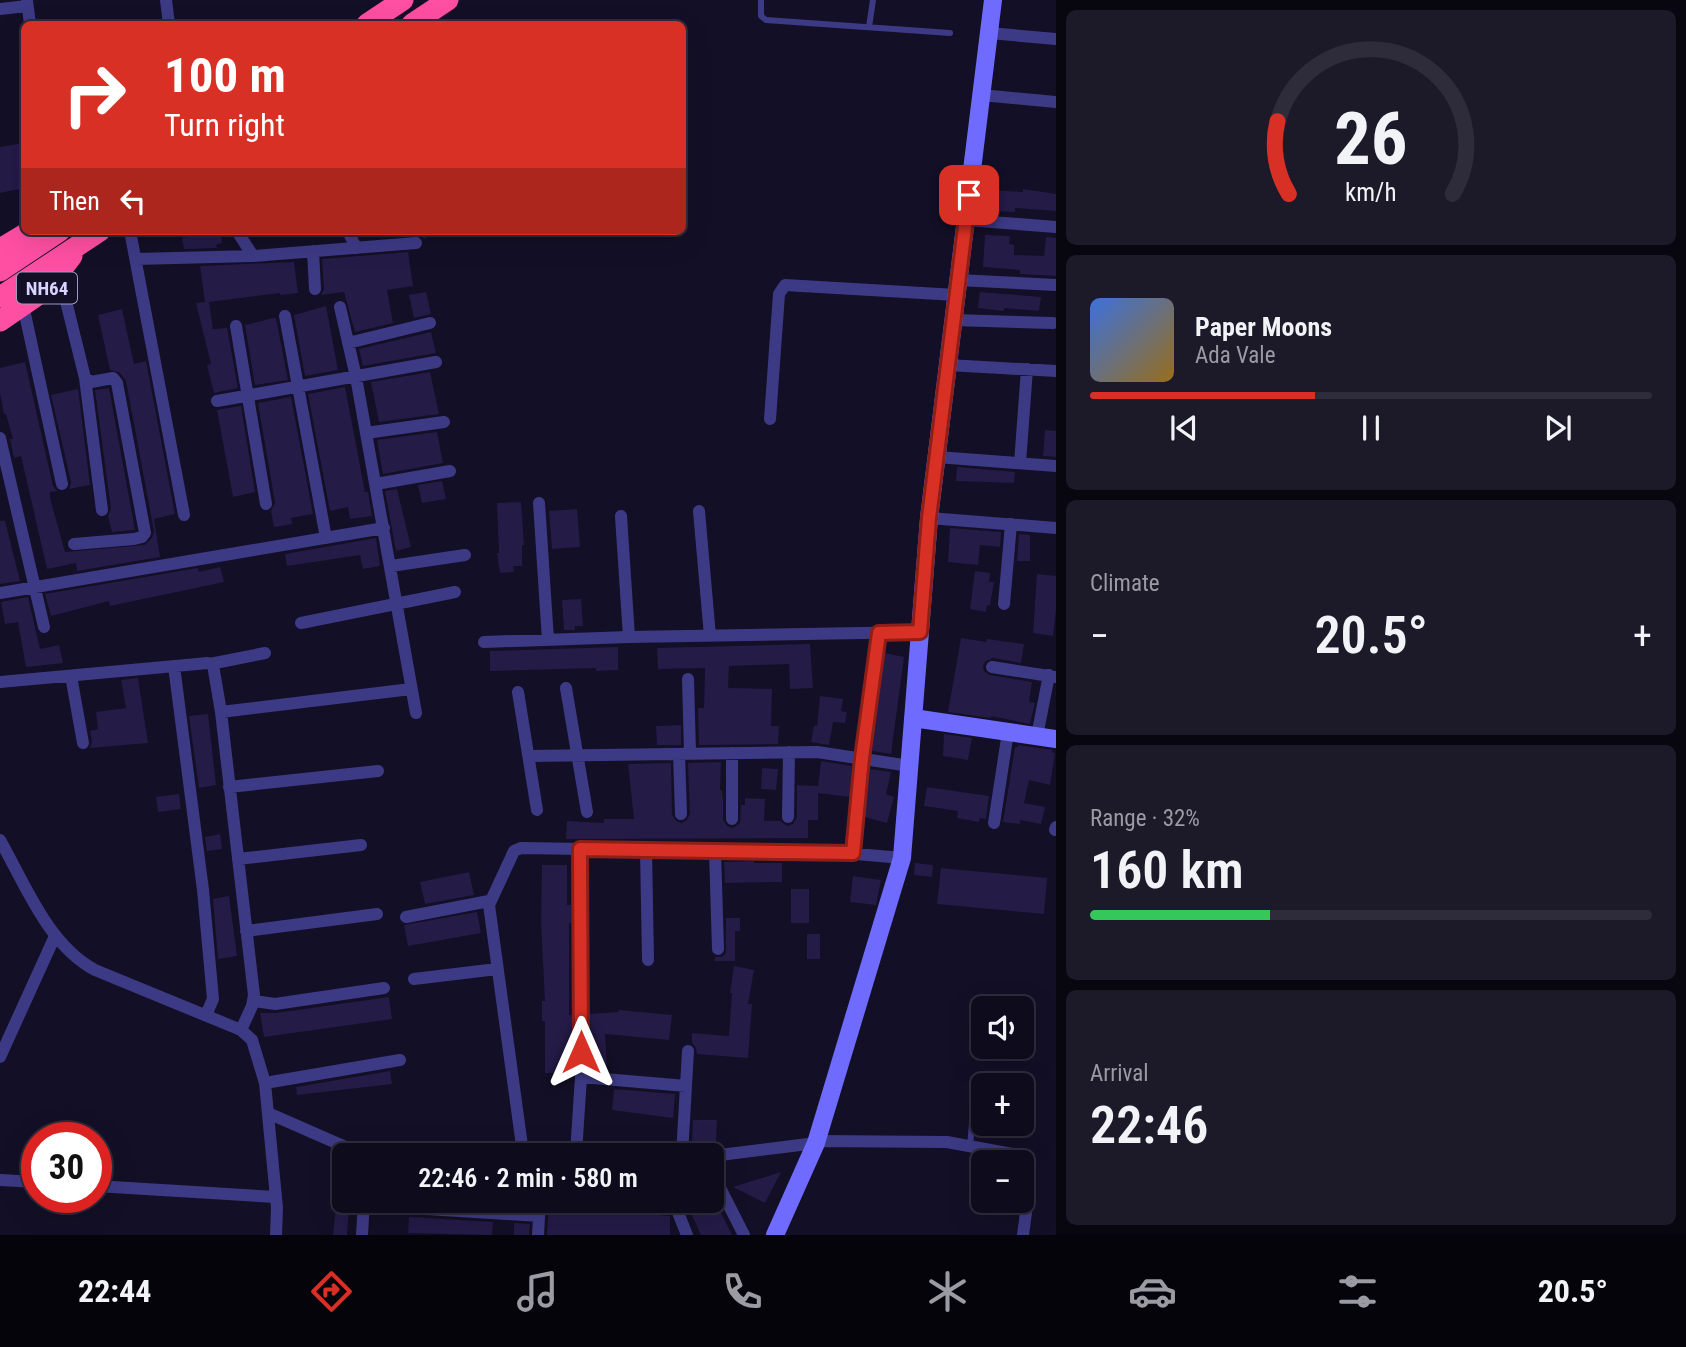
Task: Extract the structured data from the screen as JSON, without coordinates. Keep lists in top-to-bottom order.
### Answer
{
  "streets": {
    "highway": ["NH64"]
  },
  "page": {
    "turn": ["100 m", "Turn right"],
    "then": "Then",
    "song": ["Paper Moons", "Ada Vale"],
    "tile": [
      "Climate",
      ["Range · 32%", "160 km"],
      ["Arrival", "22:46"]
    ],
    "heat": ["−", "20.5°", "+"],
    "map_buttons": ["+", "−"],
    "limit": "30",
    "trip": "22:46 · 2 min · 580 m",
    "tabs": ["22:44", "20.5°"],
    "gauge": ["26", "km/h"]
  }
}
